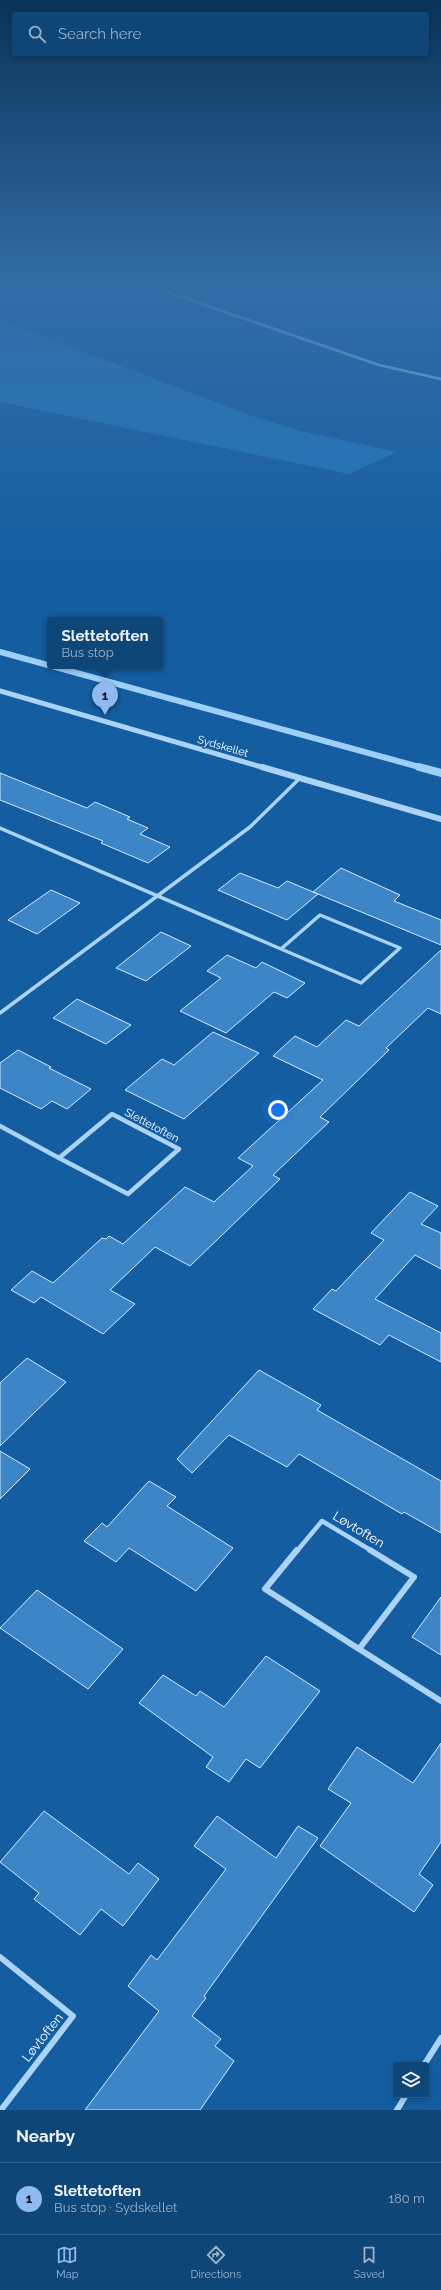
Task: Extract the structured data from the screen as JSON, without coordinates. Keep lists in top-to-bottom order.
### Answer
{
  "streets": {
    "street": ["Sydskellet", "Slettetoften", "Løvtoften"]
  },
  "page": {
    "search": "Search here",
    "popup": ["Slettetoften", "Bus stop"],
    "pins": "1",
    "heading": "Nearby",
    "list": [
      {
        "mark": "1",
        "name": "Slettetoften",
        "note": "Bus stop · Sydskellet",
        "value": "180 m"
      }
    ],
    "nav": ["Map", "Directions", "Saved"]
  }
}
